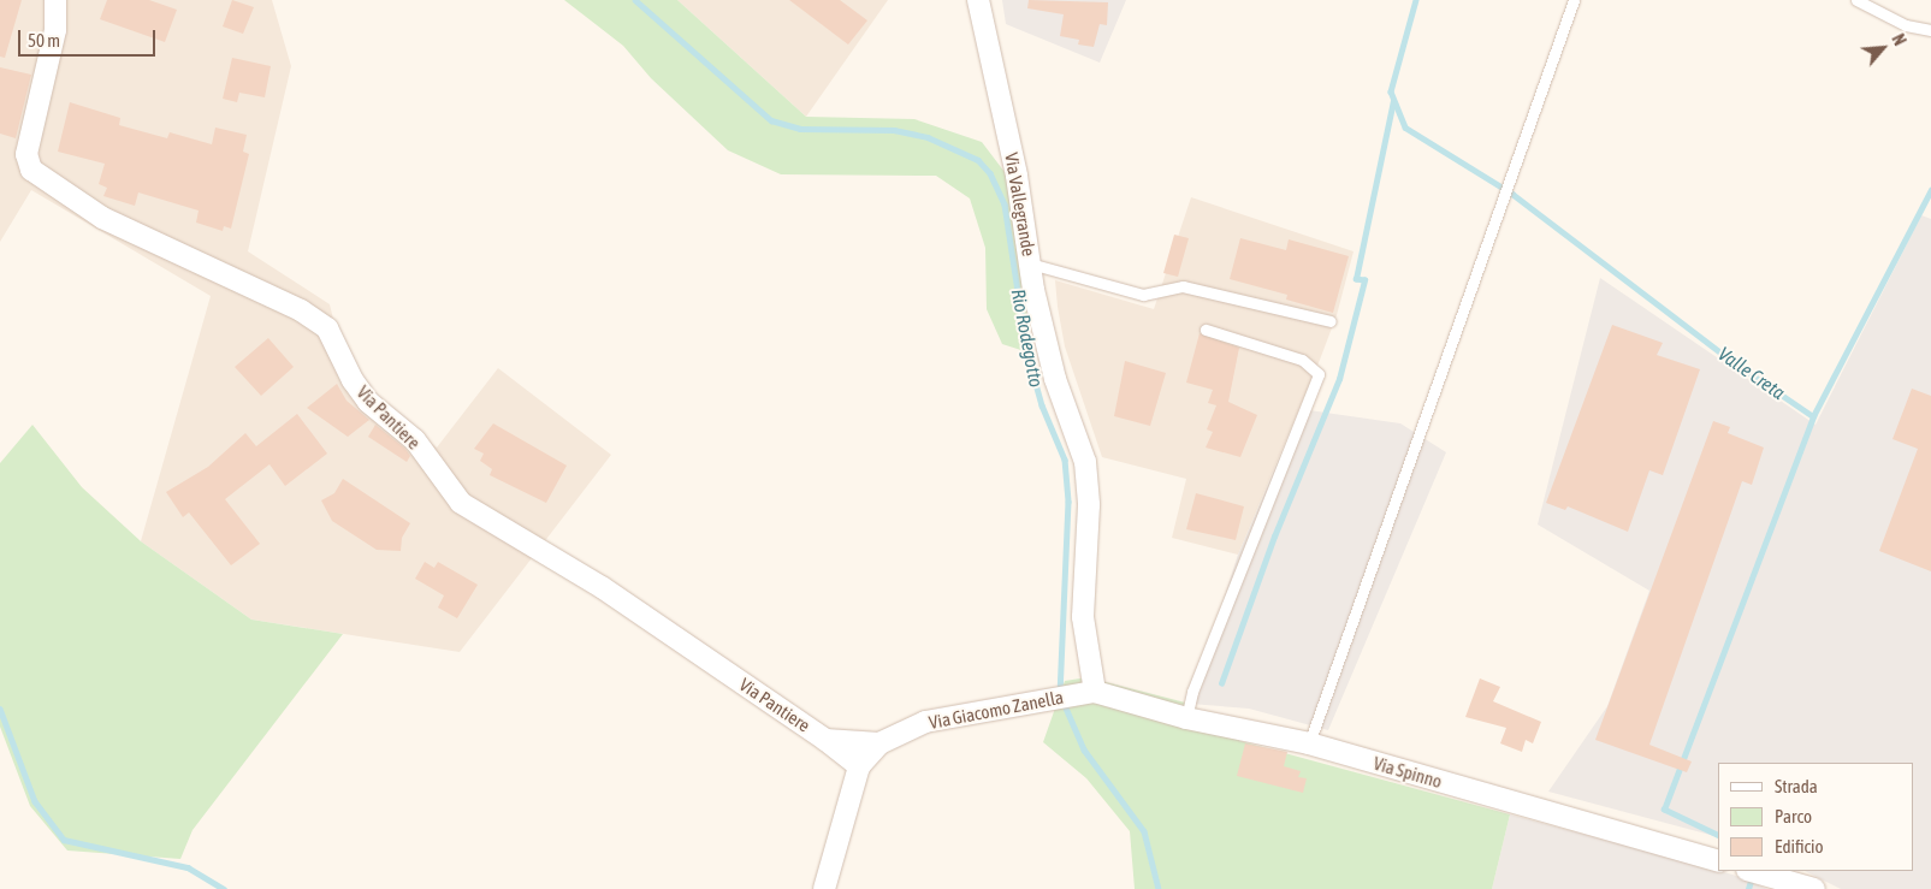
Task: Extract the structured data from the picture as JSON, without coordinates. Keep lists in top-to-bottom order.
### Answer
{
  "streets": {
    "street": [
      "Via Vallegrande",
      "Via Pantiere",
      "Via Giacomo Zanella",
      "Via Spinno"
    ]
  },
  "crossings": [
    ["Via Vallegrande", "Via Giacomo Zanella"],
    ["Via Vallegrande", "Via Spinno"],
    ["Via Pantiere", "Via Giacomo Zanella"],
    ["Via Giacomo Zanella", "Via Spinno"]
  ],
  "water": ["Rio Rodegotto", "Valle Creta"],
  "legend": ["Strada", "Parco", "Edificio"],
  "scale_bar": "50 m",
  "north": "top right"
}
